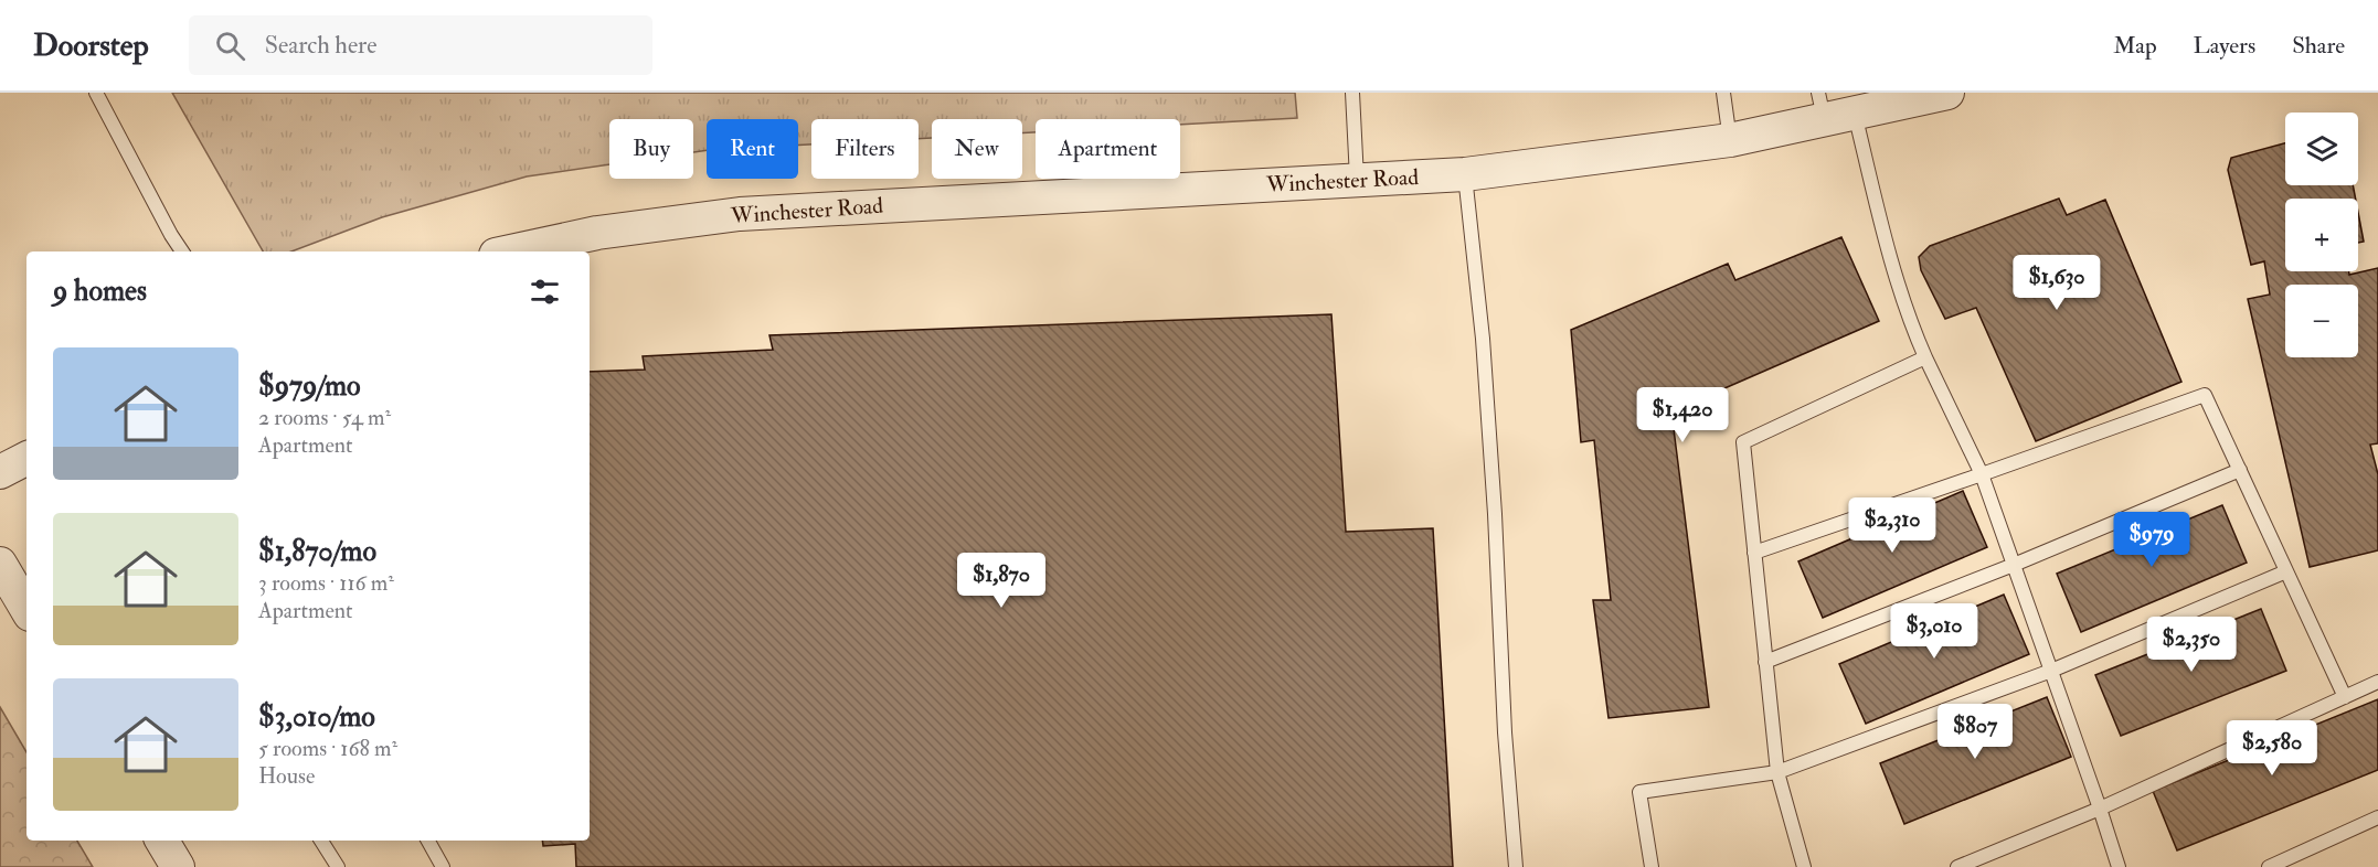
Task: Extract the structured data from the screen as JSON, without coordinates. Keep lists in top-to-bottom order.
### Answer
{
  "streets": {
    "street": ["Winchester Road"]
  },
  "page": {
    "header": "Doorstep",
    "search": "Search here",
    "nav": ["Map", "Layers", "Share"],
    "map_buttons": ["+", "−"],
    "chip": [
      "Buy",
      "Rent",
      "Filters",
      "New",
      "Apartment"
    ],
    "heading": "9 homes",
    "price": [
      "$1,630",
      "$1,420",
      "$2,310",
      "$979",
      "$1,870",
      "$3,010",
      "$2,350",
      "$807",
      "$2,580"
    ],
    "list": [
      {
        "name": "$979/mo",
        "note": "2 rooms · 54 m² · Apartment"
      },
      {
        "name": "$1,870/mo",
        "note": "3 rooms · 116 m² · Apartment"
      },
      {
        "name": "$3,010/mo",
        "note": "5 rooms · 168 m² · House"
      }
    ]
  }
}
